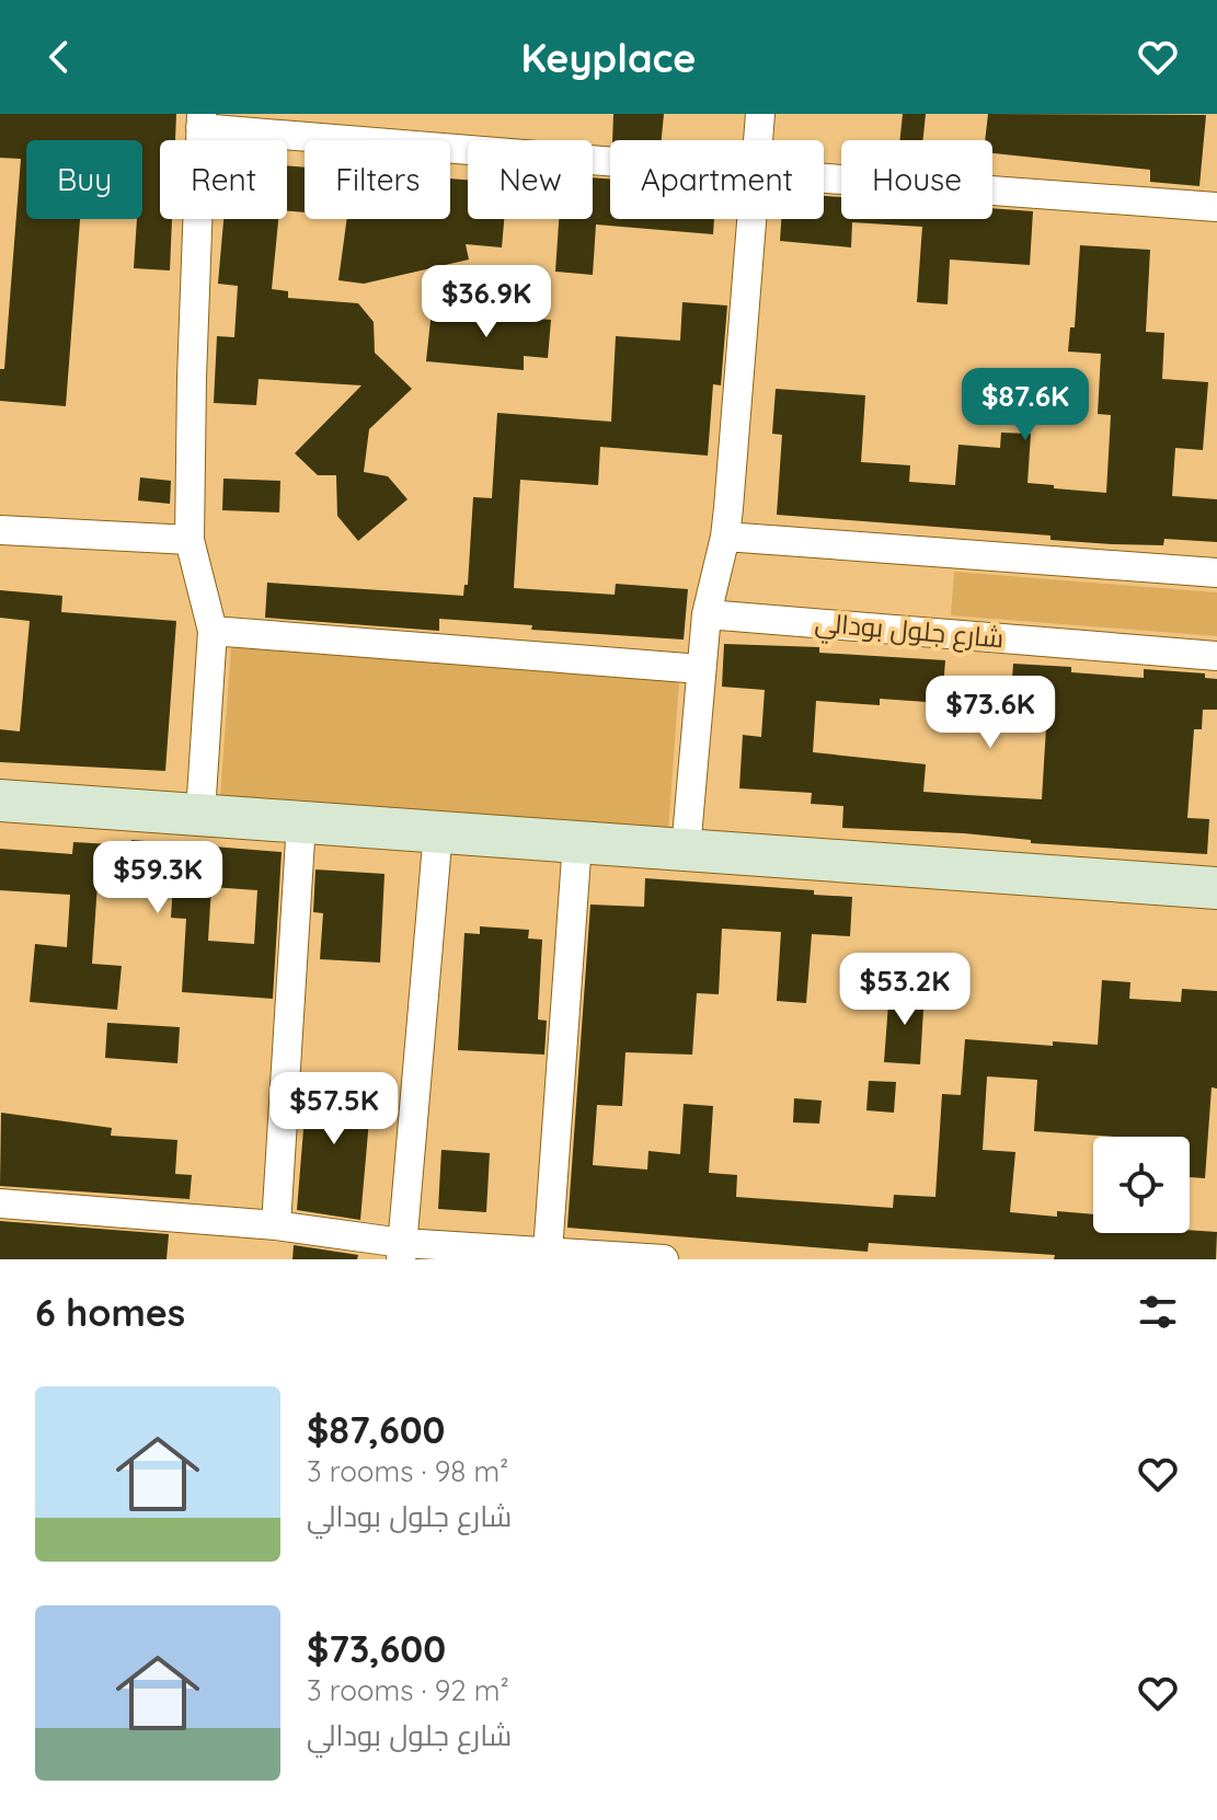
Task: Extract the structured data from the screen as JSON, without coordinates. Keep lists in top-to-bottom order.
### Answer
{
  "streets": {
    "street": ["شارع جلول بودالي"]
  },
  "page": {
    "header": "Keyplace",
    "chip": [
      "Buy",
      "Rent",
      "Filters",
      "New",
      "Apartment",
      "House"
    ],
    "price": [
      "$36.9K",
      "$87.6K",
      "$73.6K",
      "$59.3K",
      "$53.2K",
      "$57.5K"
    ],
    "heading": "6 homes",
    "list": [
      {
        "name": "$87,600",
        "note": "3 rooms · 98 m² · شارع جلول بودالي"
      },
      {
        "name": "$73,600",
        "note": "3 rooms · 92 m² · شارع جلول بودالي"
      }
    ]
  }
}
